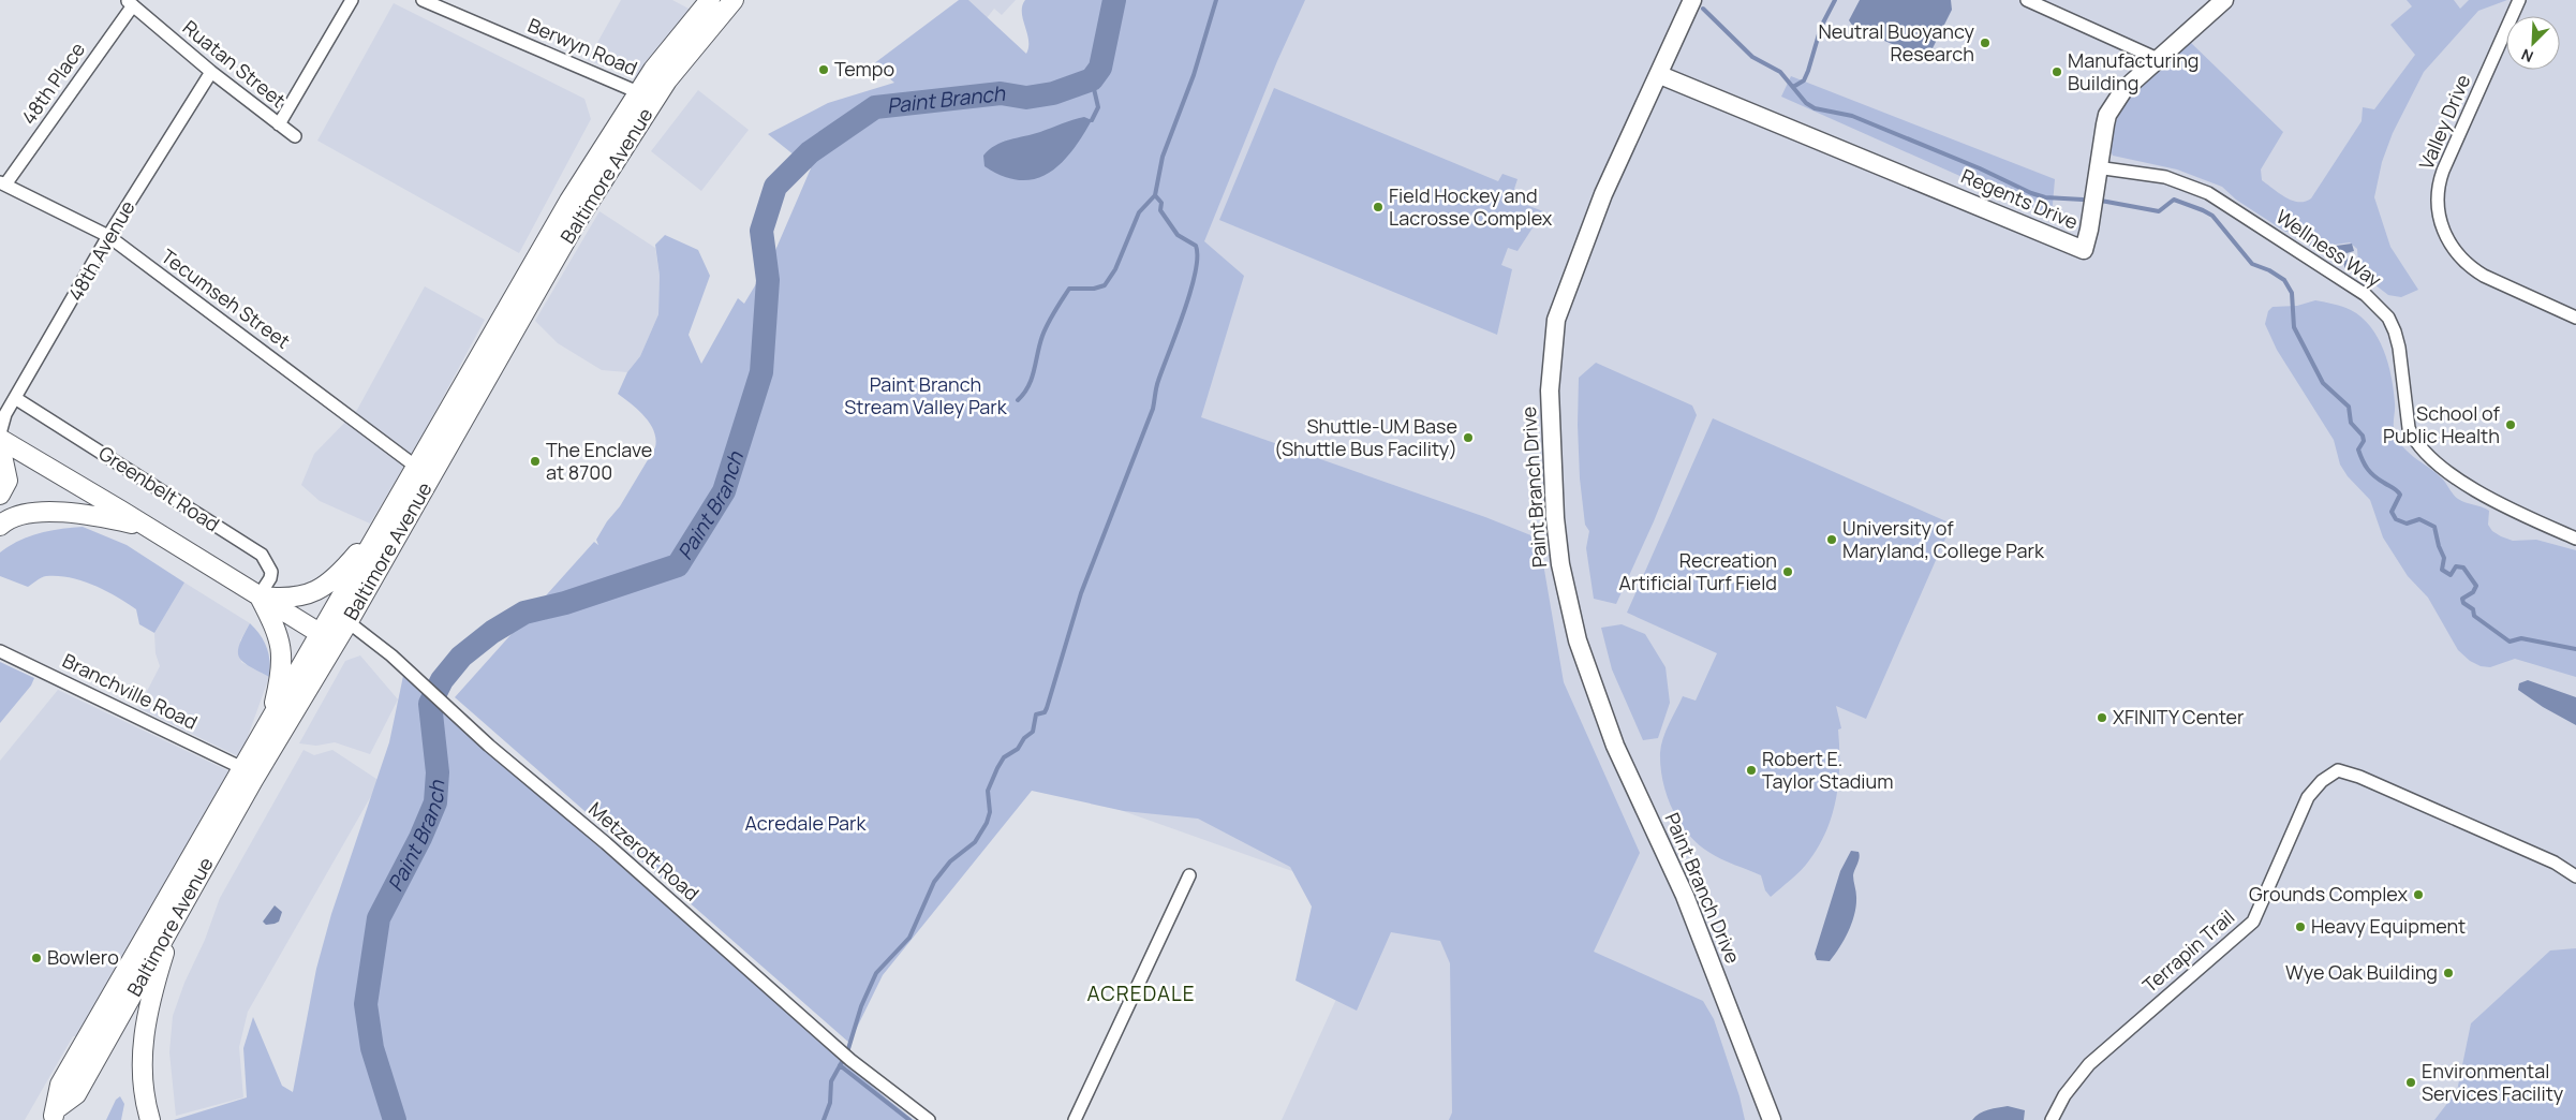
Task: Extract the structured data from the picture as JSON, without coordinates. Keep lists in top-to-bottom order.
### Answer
{
  "streets": {
    "main road": ["Baltimore Avenue", "Greenbelt Road"],
    "street": [
      "Berwyn Road",
      "Ruatan Street",
      "48th Place",
      "Valley Drive",
      "Regents Drive",
      "Wellness Way",
      "48th Avenue",
      "Tecumseh Street",
      "Paint Branch Drive",
      "Branchville Road",
      "Metzerott Road",
      "Terrapin Trail"
    ]
  },
  "crossings": [
    ["Berwyn Road", "Baltimore Avenue"],
    ["Ruatan Street", "48th Place"],
    ["Ruatan Street", "48th Avenue"],
    ["48th Place", "Tecumseh Street"],
    ["Baltimore Avenue", "Tecumseh Street"],
    ["Baltimore Avenue", "Greenbelt Road"],
    ["Baltimore Avenue", "Branchville Road"],
    ["Baltimore Avenue", "Metzerott Road"],
    ["Regents Drive", "Wellness Way"],
    ["Regents Drive", "Paint Branch Drive"],
    ["48th Avenue", "Tecumseh Street"],
    ["48th Avenue", "Greenbelt Road"]
  ],
  "districts": ["ACREDALE"],
  "water": ["Paint Branch"],
  "parks": ["Paint Branch Stream Valley Park", "Acredale Park"],
  "places": [
    "Neutral Buoyancy Research",
    "Tempo",
    "Manufacturing Building",
    "Field Hockey and Lacrosse Complex",
    "School of Public Health",
    "Shuttle-UM Base (Shuttle Bus Facility)",
    "The Enclave at 8700",
    "University of Maryland, College Park",
    "Recreation Artificial Turf Field",
    "XFINITY Center",
    "Robert E. Taylor Stadium",
    "Grounds Complex",
    "Heavy Equipment",
    "Bowlero",
    "Wye Oak Building",
    "Environmental Services Facility"
  ],
  "north": "bottom left"
}
